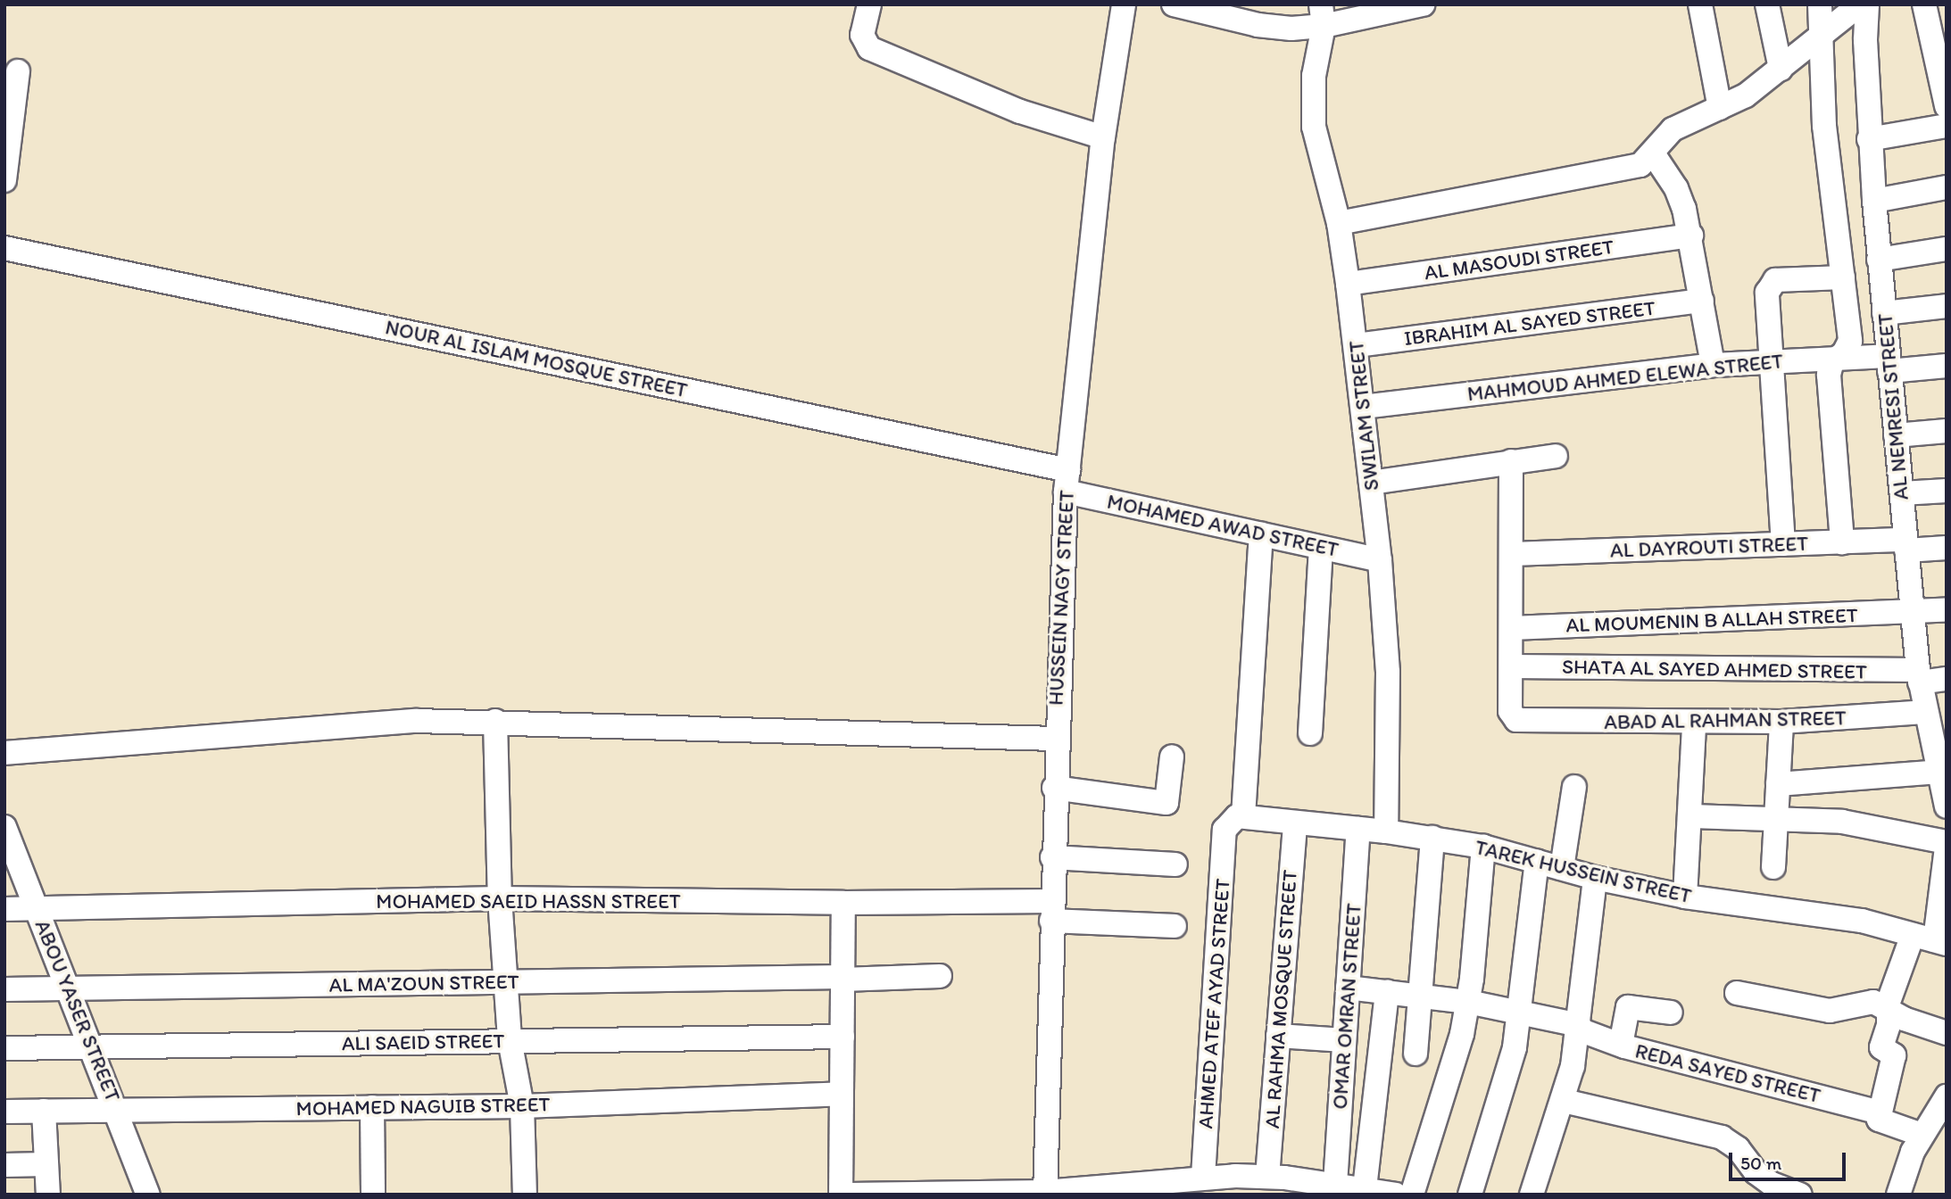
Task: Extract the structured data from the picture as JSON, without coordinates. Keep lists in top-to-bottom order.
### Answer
{
  "streets": {
    "street": [
      "AL MASOUDI STREET",
      "IBRAHIM AL SAYED STREET",
      "NOUR AL ISLAM MOSQUE STREET",
      "MAHMOUD AHMED ELEWA STREET",
      "AL NEMRESI STREET",
      "SWILAM STREET",
      "MOHAMED AWAD STREET",
      "AL DAYROUTI STREET",
      "HUSSEIN NAGY STREET",
      "AL MOUMENIN B ALLAH STREET",
      "SHATA AL SAYED AHMED STREET",
      "ABAD AL RAHMAN STREET",
      "TAREK HUSSEIN STREET",
      "MOHAMED SAEID HASSN STREET",
      "AL MA'ZOUN STREET",
      "AL RAHMA MOSQUE STREET",
      "AHMED ATEF AYAD STREET",
      "OMAR OMRAN STREET",
      "ABOU YASER STREET",
      "ALI SAEID STREET",
      "REDA SAYED STREET",
      "MOHAMED NAGUIB STREET"
    ]
  },
  "crossings": [
    ["AL MASOUDI STREET", "SWILAM STREET"],
    ["IBRAHIM AL SAYED STREET", "SWILAM STREET"],
    ["NOUR AL ISLAM MOSQUE STREET", "MOHAMED AWAD STREET"],
    ["NOUR AL ISLAM MOSQUE STREET", "HUSSEIN NAGY STREET"],
    ["MAHMOUD AHMED ELEWA STREET", "AL NEMRESI STREET"],
    ["MAHMOUD AHMED ELEWA STREET", "SWILAM STREET"],
    ["AL NEMRESI STREET", "AL DAYROUTI STREET"],
    ["AL NEMRESI STREET", "AL MOUMENIN B ALLAH STREET"],
    ["AL NEMRESI STREET", "SHATA AL SAYED AHMED STREET"],
    ["AL NEMRESI STREET", "ABAD AL RAHMAN STREET"],
    ["SWILAM STREET", "MOHAMED AWAD STREET"],
    ["SWILAM STREET", "TAREK HUSSEIN STREET"],
    ["MOHAMED AWAD STREET", "HUSSEIN NAGY STREET"],
    ["MOHAMED AWAD STREET", "AHMED ATEF AYAD STREET"],
    ["HUSSEIN NAGY STREET", "MOHAMED SAEID HASSN STREET"],
    ["SHATA AL SAYED AHMED STREET", "ABAD AL RAHMAN STREET"],
    ["TAREK HUSSEIN STREET", "AL RAHMA MOSQUE STREET"],
    ["TAREK HUSSEIN STREET", "AHMED ATEF AYAD STREET"],
    ["TAREK HUSSEIN STREET", "OMAR OMRAN STREET"],
    ["MOHAMED SAEID HASSN STREET", "ABOU YASER STREET"],
    ["AL MA'ZOUN STREET", "ABOU YASER STREET"],
    ["OMAR OMRAN STREET", "REDA SAYED STREET"],
    ["ABOU YASER STREET", "ALI SAEID STREET"],
    ["ABOU YASER STREET", "MOHAMED NAGUIB STREET"]
  ],
  "scale_bar": "50 m"
}
